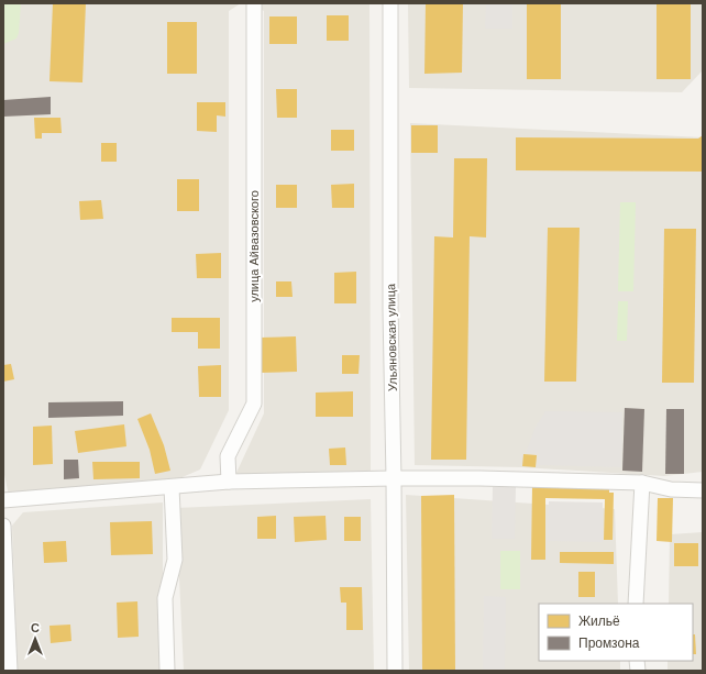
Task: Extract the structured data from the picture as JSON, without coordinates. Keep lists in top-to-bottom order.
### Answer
{
  "streets": {
    "street": ["улица Айвазовского", "Ульяновская улица"]
  },
  "legend": ["Жильё", "Промзона"],
  "north": "top"
}
